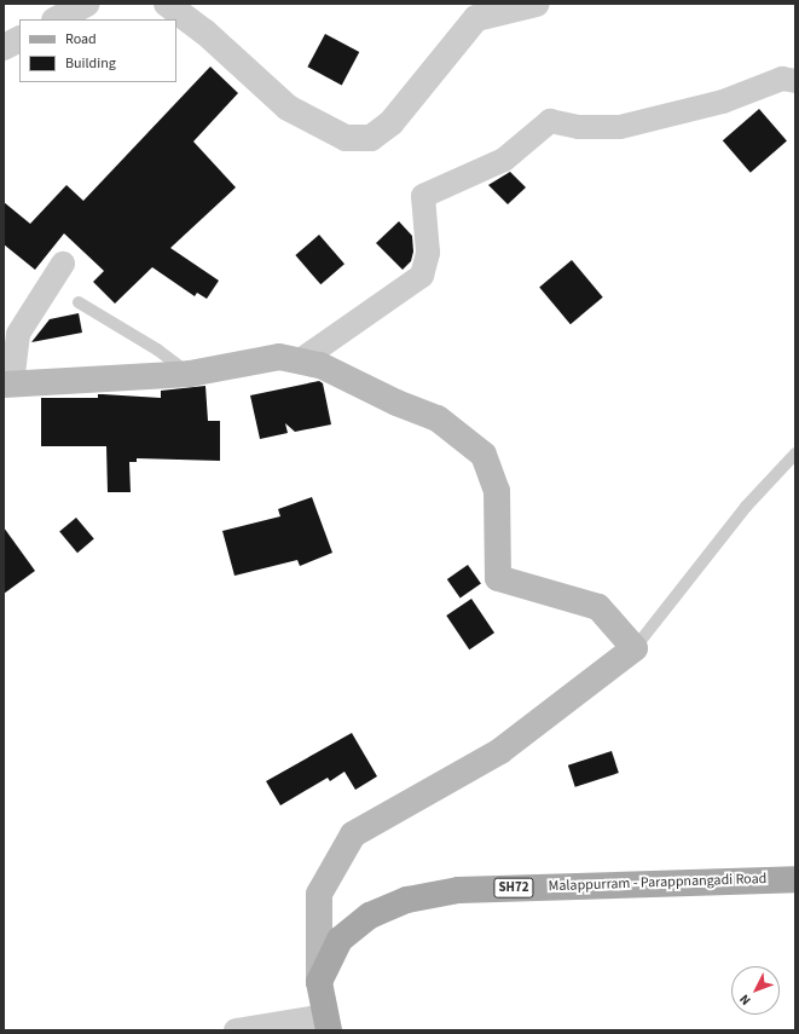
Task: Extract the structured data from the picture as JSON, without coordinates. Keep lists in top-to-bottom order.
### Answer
{
  "streets": {
    "main road": ["Malappurram - Parappnangadi Road", "SH72"]
  },
  "legend": ["Road", "Building"],
  "north": "bottom left"
}
